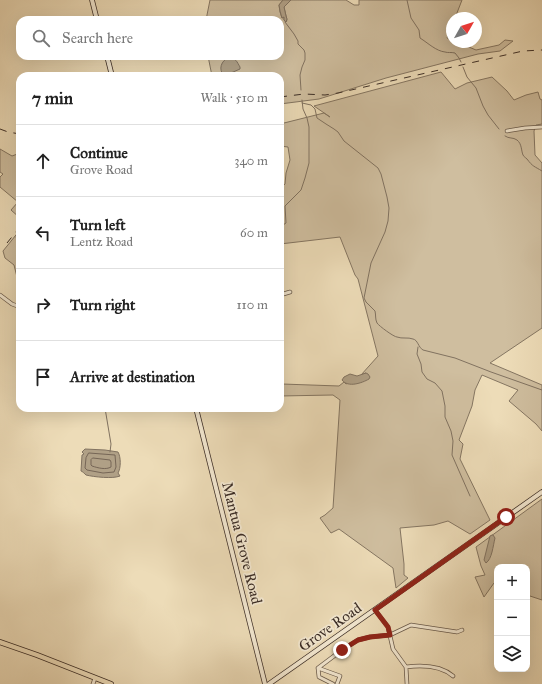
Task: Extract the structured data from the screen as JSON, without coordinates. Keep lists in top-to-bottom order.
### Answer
{
  "streets": {
    "main road": ["Mantua Grove Road", "Grove Road"]
  },
  "north": "top right",
  "page": {
    "search": "Search here",
    "heading": ["7 min", "Walk · 510 m"],
    "list": [
      ["Continue", "Grove Road", "340 m"],
      ["Turn left", "Lentz Road", "60 m"],
      ["Turn right", "110 m"],
      "Arrive at destination"
    ],
    "map_buttons": ["+", "−"]
  }
}
